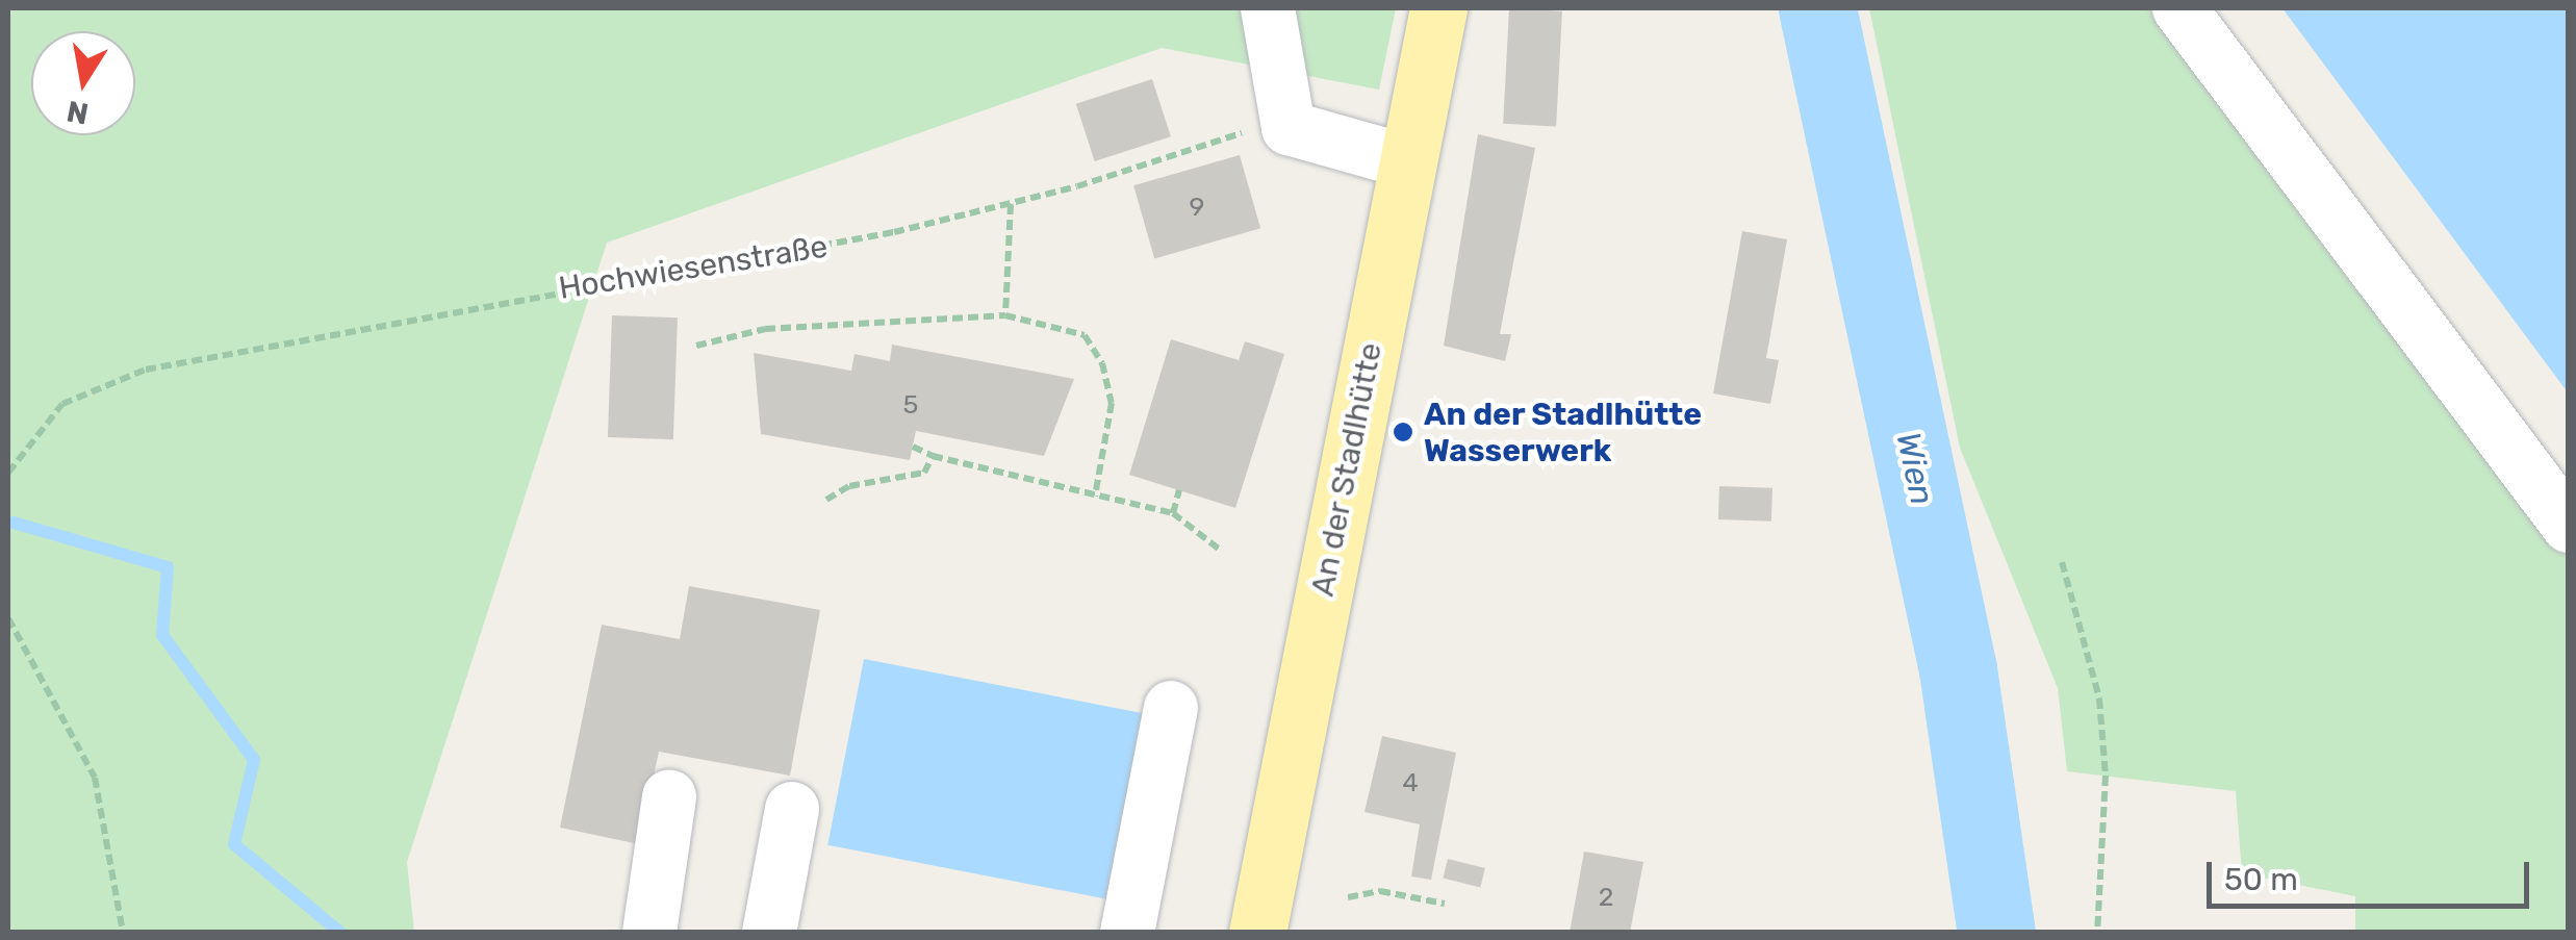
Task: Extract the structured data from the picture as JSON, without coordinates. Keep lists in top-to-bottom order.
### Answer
{
  "streets": {
    "main road": ["An der Stadlhütte"],
    "path": ["Hochwiesenstraße"]
  },
  "water": ["Wien"],
  "places": ["An der Stadlhütte Wasserwerk"],
  "house_numbers": [
    "9",
    "5",
    "4",
    "2"
  ],
  "scale_bar": "50 m",
  "north": "bottom"
}
